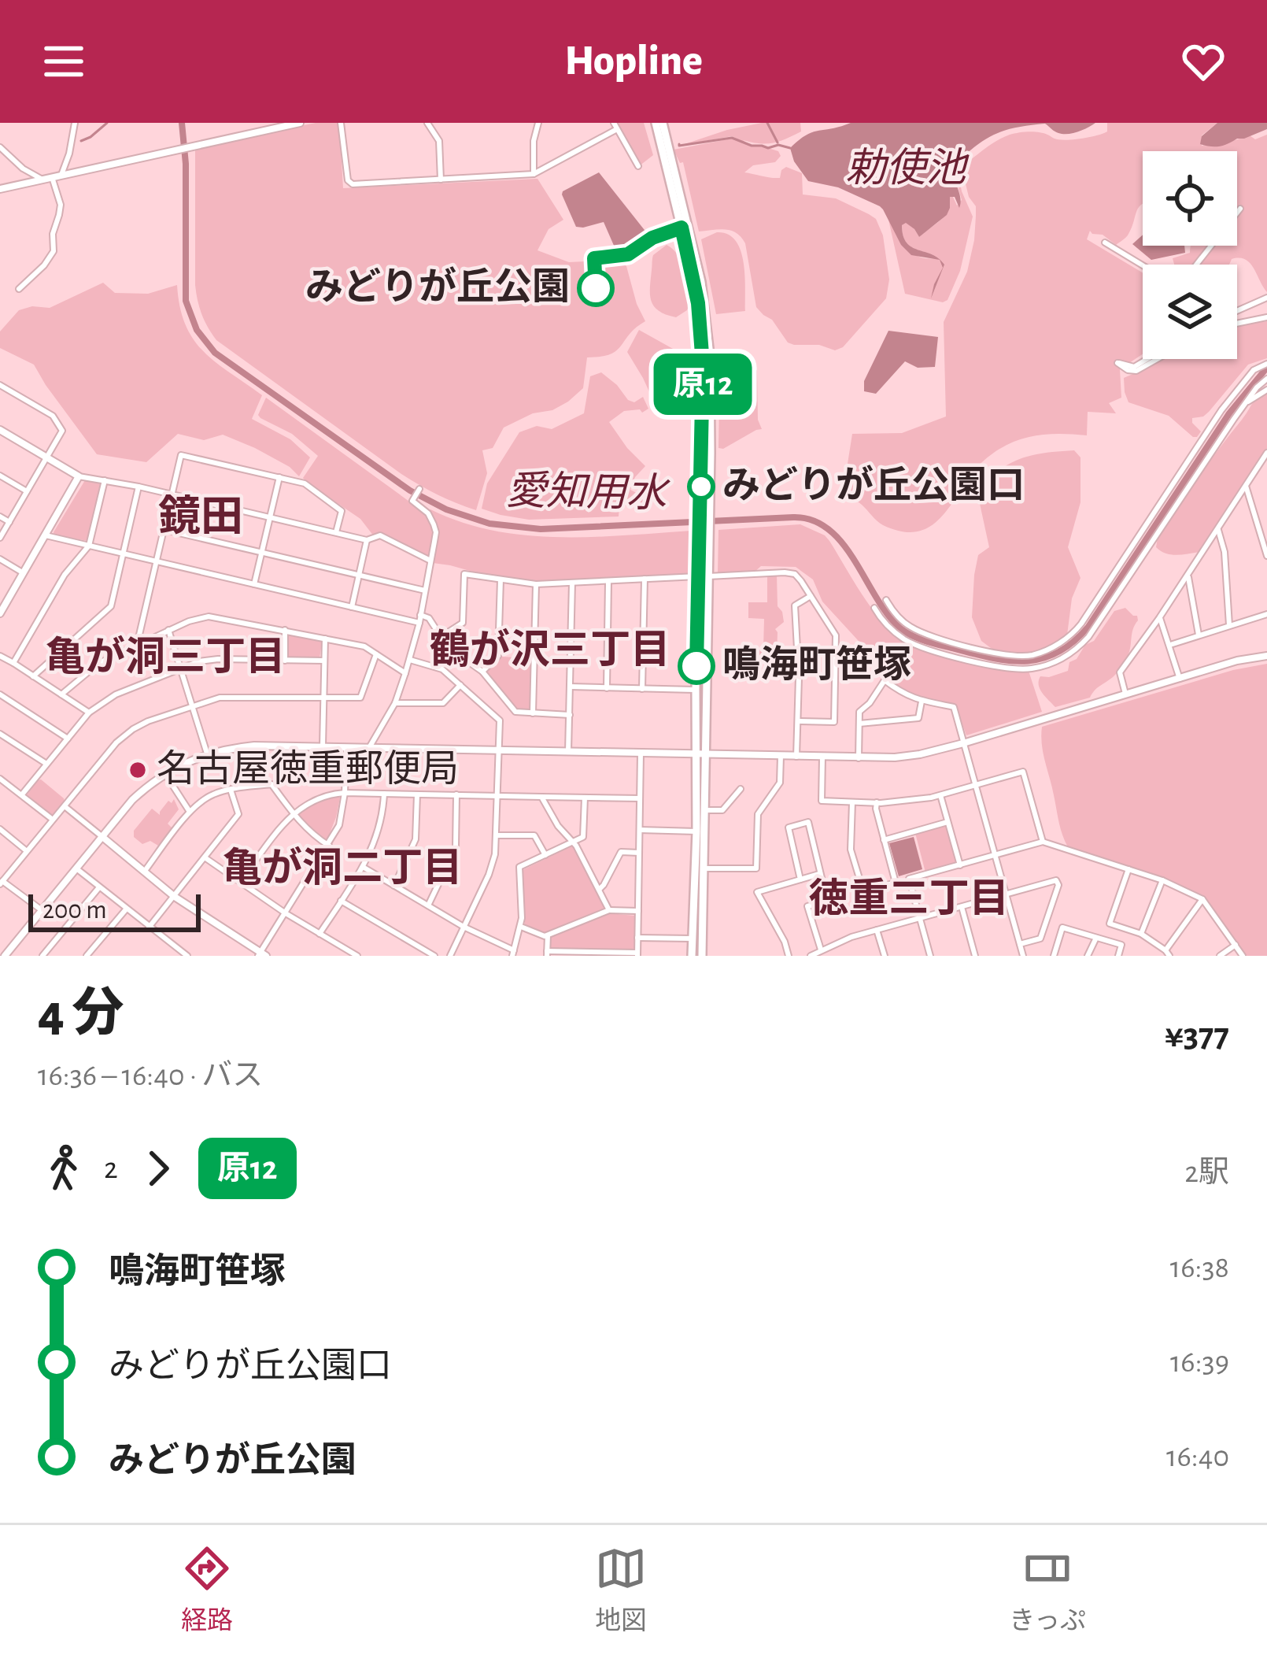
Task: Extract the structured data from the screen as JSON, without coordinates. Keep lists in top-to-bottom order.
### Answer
{
  "districts": [
    "鏡田",
    "鶴が沢三丁目",
    "亀が洞三丁目",
    "亀が洞二丁目",
    "徳重三丁目"
  ],
  "water": ["勅使池", "愛知用水"],
  "places": [
    "みどりが丘公園",
    "みどりが丘公園口",
    "鳴海町笹塚",
    "名古屋徳重郵便局"
  ],
  "lines": ["bus line 原12"],
  "scale_bar": "200 m",
  "page": {
    "header": "Hopline",
    "on_map": "原12",
    "scale": "200 m",
    "heading": ["4 分", "16:36 – 16:40 · バス", "¥377"],
    "legs": ["2", "原12", "2駅"],
    "list": [
      {
        "name": "鳴海町笹塚",
        "value": "16:38"
      },
      {
        "name": "みどりが丘公園口",
        "value": "16:39"
      },
      {
        "name": "みどりが丘公園",
        "value": "16:40"
      }
    ],
    "tabs": ["経路", "地図", "きっぷ"]
  }
}
